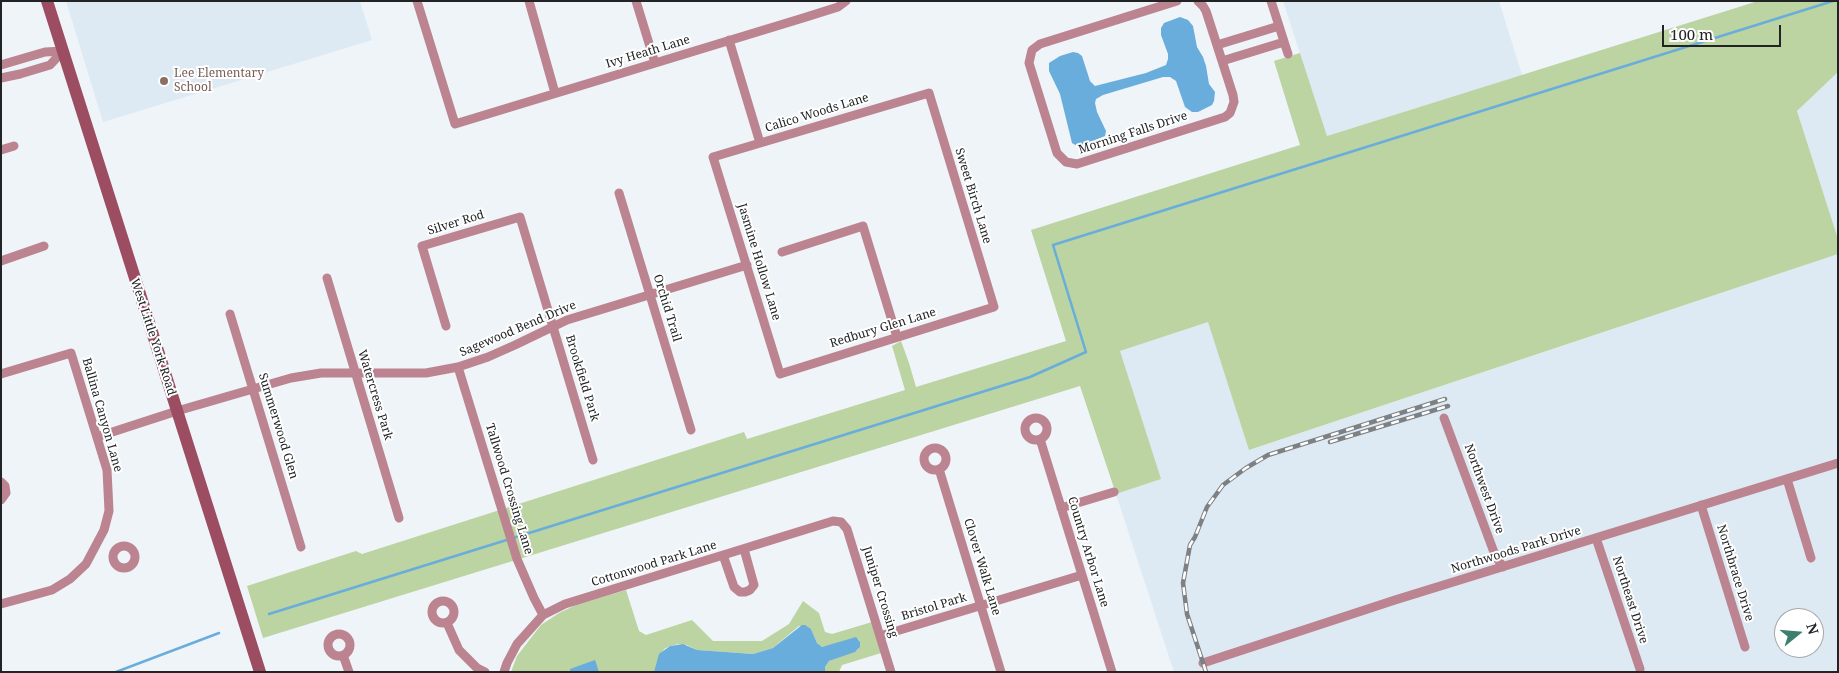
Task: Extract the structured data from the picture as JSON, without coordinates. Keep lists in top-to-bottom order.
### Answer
{
  "streets": {
    "main road": ["West Little York Road"],
    "street": [
      "Ivy Heath Lane",
      "Calico Woods Lane",
      "Morning Falls Drive",
      "Sweet Birch Lane",
      "Silver Rod",
      "Jasmine Hollow Lane",
      "Orchid Trail",
      "Redbury Glen Lane",
      "Sagewood Bend Drive",
      "Brookfield Park",
      "Watercress Park",
      "Ballina Canyon Lane",
      "Summerwood Glen",
      "Tallwood Crossing Lane",
      "Northwest Drive",
      "Northwoods Park Drive",
      "Country Arbor Lane",
      "Cottonwood Park Lane",
      "Clover Walk Lane",
      "Northbrace Drive",
      "Juniper Crossing",
      "Northeast Drive",
      "Bristol Park"
    ]
  },
  "crossings": [
    ["Calico Woods Lane", "Sweet Birch Lane"],
    ["Calico Woods Lane", "Jasmine Hollow Lane"],
    ["Sweet Birch Lane", "Redbury Glen Lane"],
    ["Silver Rod", "Brookfield Park"],
    ["Jasmine Hollow Lane", "Redbury Glen Lane"],
    ["Jasmine Hollow Lane", "Sagewood Bend Drive"],
    ["Orchid Trail", "Sagewood Bend Drive"],
    ["Sagewood Bend Drive", "West Little York Road"],
    ["Sagewood Bend Drive", "Brookfield Park"],
    ["Sagewood Bend Drive", "Watercress Park"],
    ["Sagewood Bend Drive", "Ballina Canyon Lane"],
    ["Sagewood Bend Drive", "Summerwood Glen"],
    ["Sagewood Bend Drive", "Tallwood Crossing Lane"],
    ["Tallwood Crossing Lane", "Cottonwood Park Lane"],
    ["Northwest Drive", "Northwoods Park Drive"],
    ["Northwoods Park Drive", "Northbrace Drive"],
    ["Northwoods Park Drive", "Northeast Drive"],
    ["Country Arbor Lane", "Bristol Park"],
    ["Cottonwood Park Lane", "Juniper Crossing"],
    ["Clover Walk Lane", "Bristol Park"],
    ["Juniper Crossing", "Bristol Park"]
  ],
  "places": ["Lee Elementary School"],
  "scale_bar": "100 m",
  "north": "right"
}
